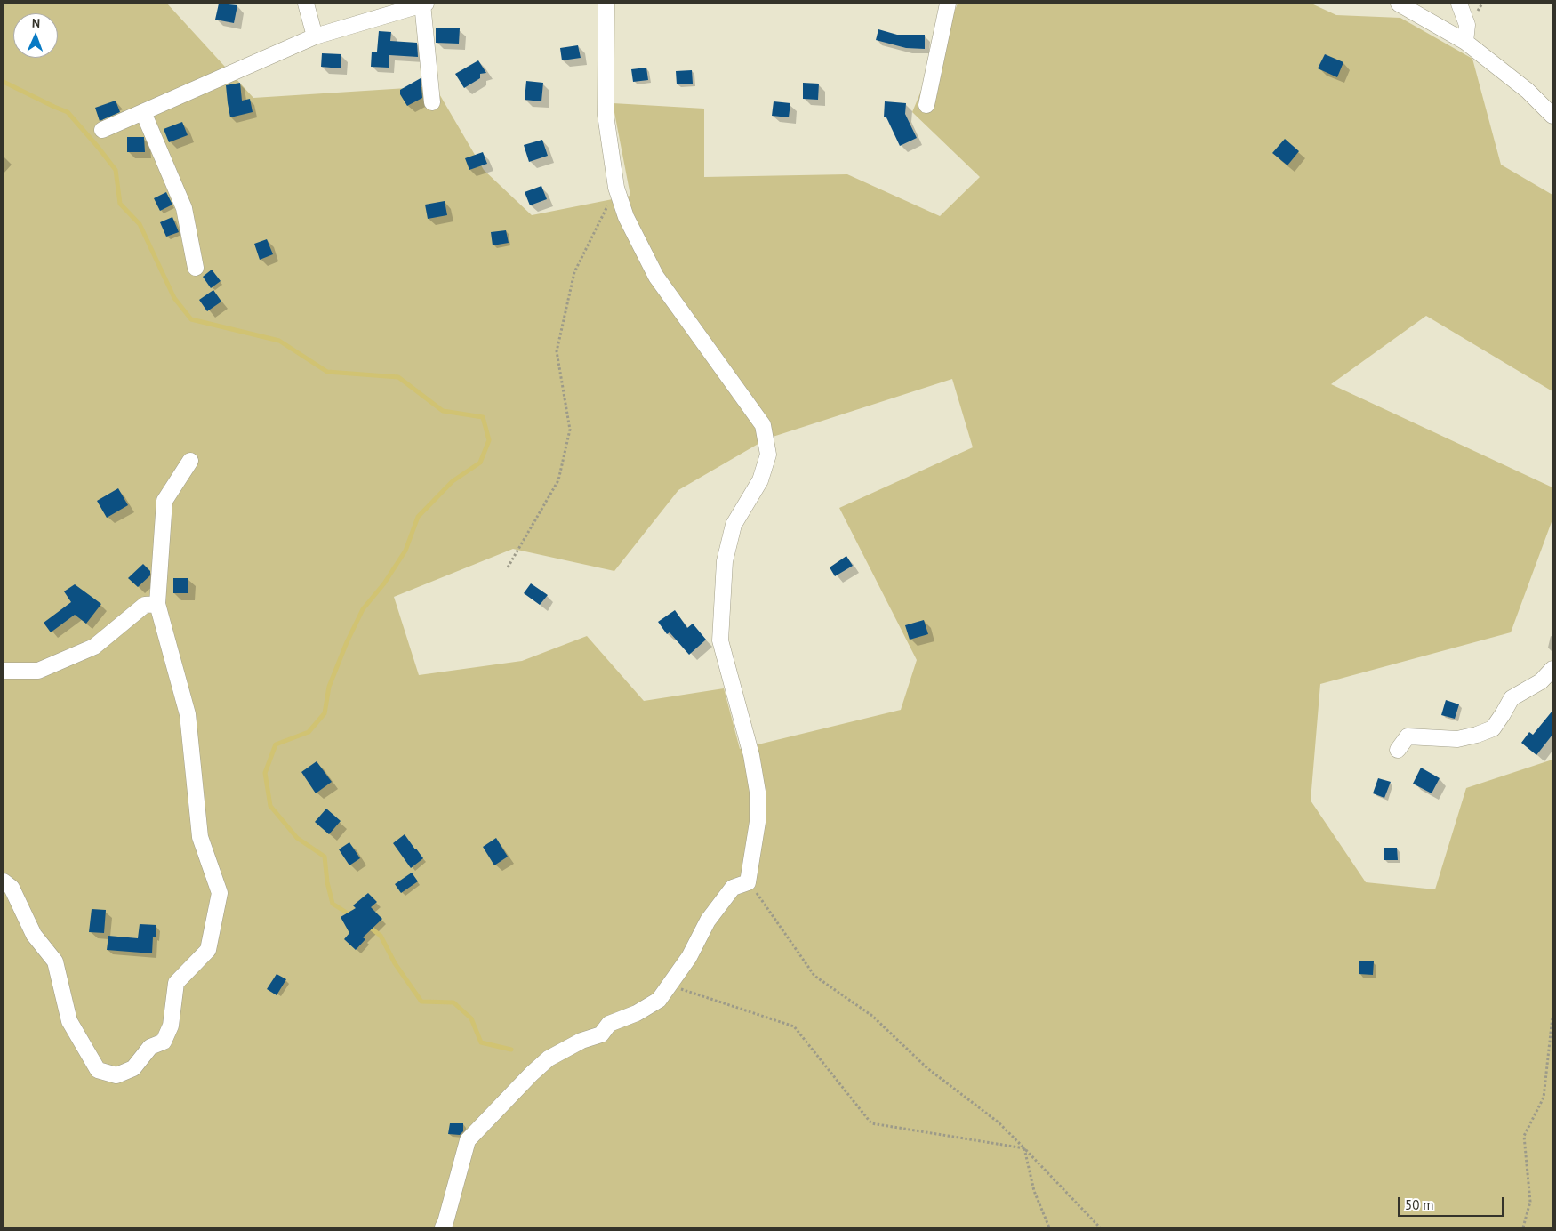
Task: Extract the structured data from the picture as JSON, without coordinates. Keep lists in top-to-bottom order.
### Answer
{
  "scale_bar": "50 m",
  "north": "top"
}
